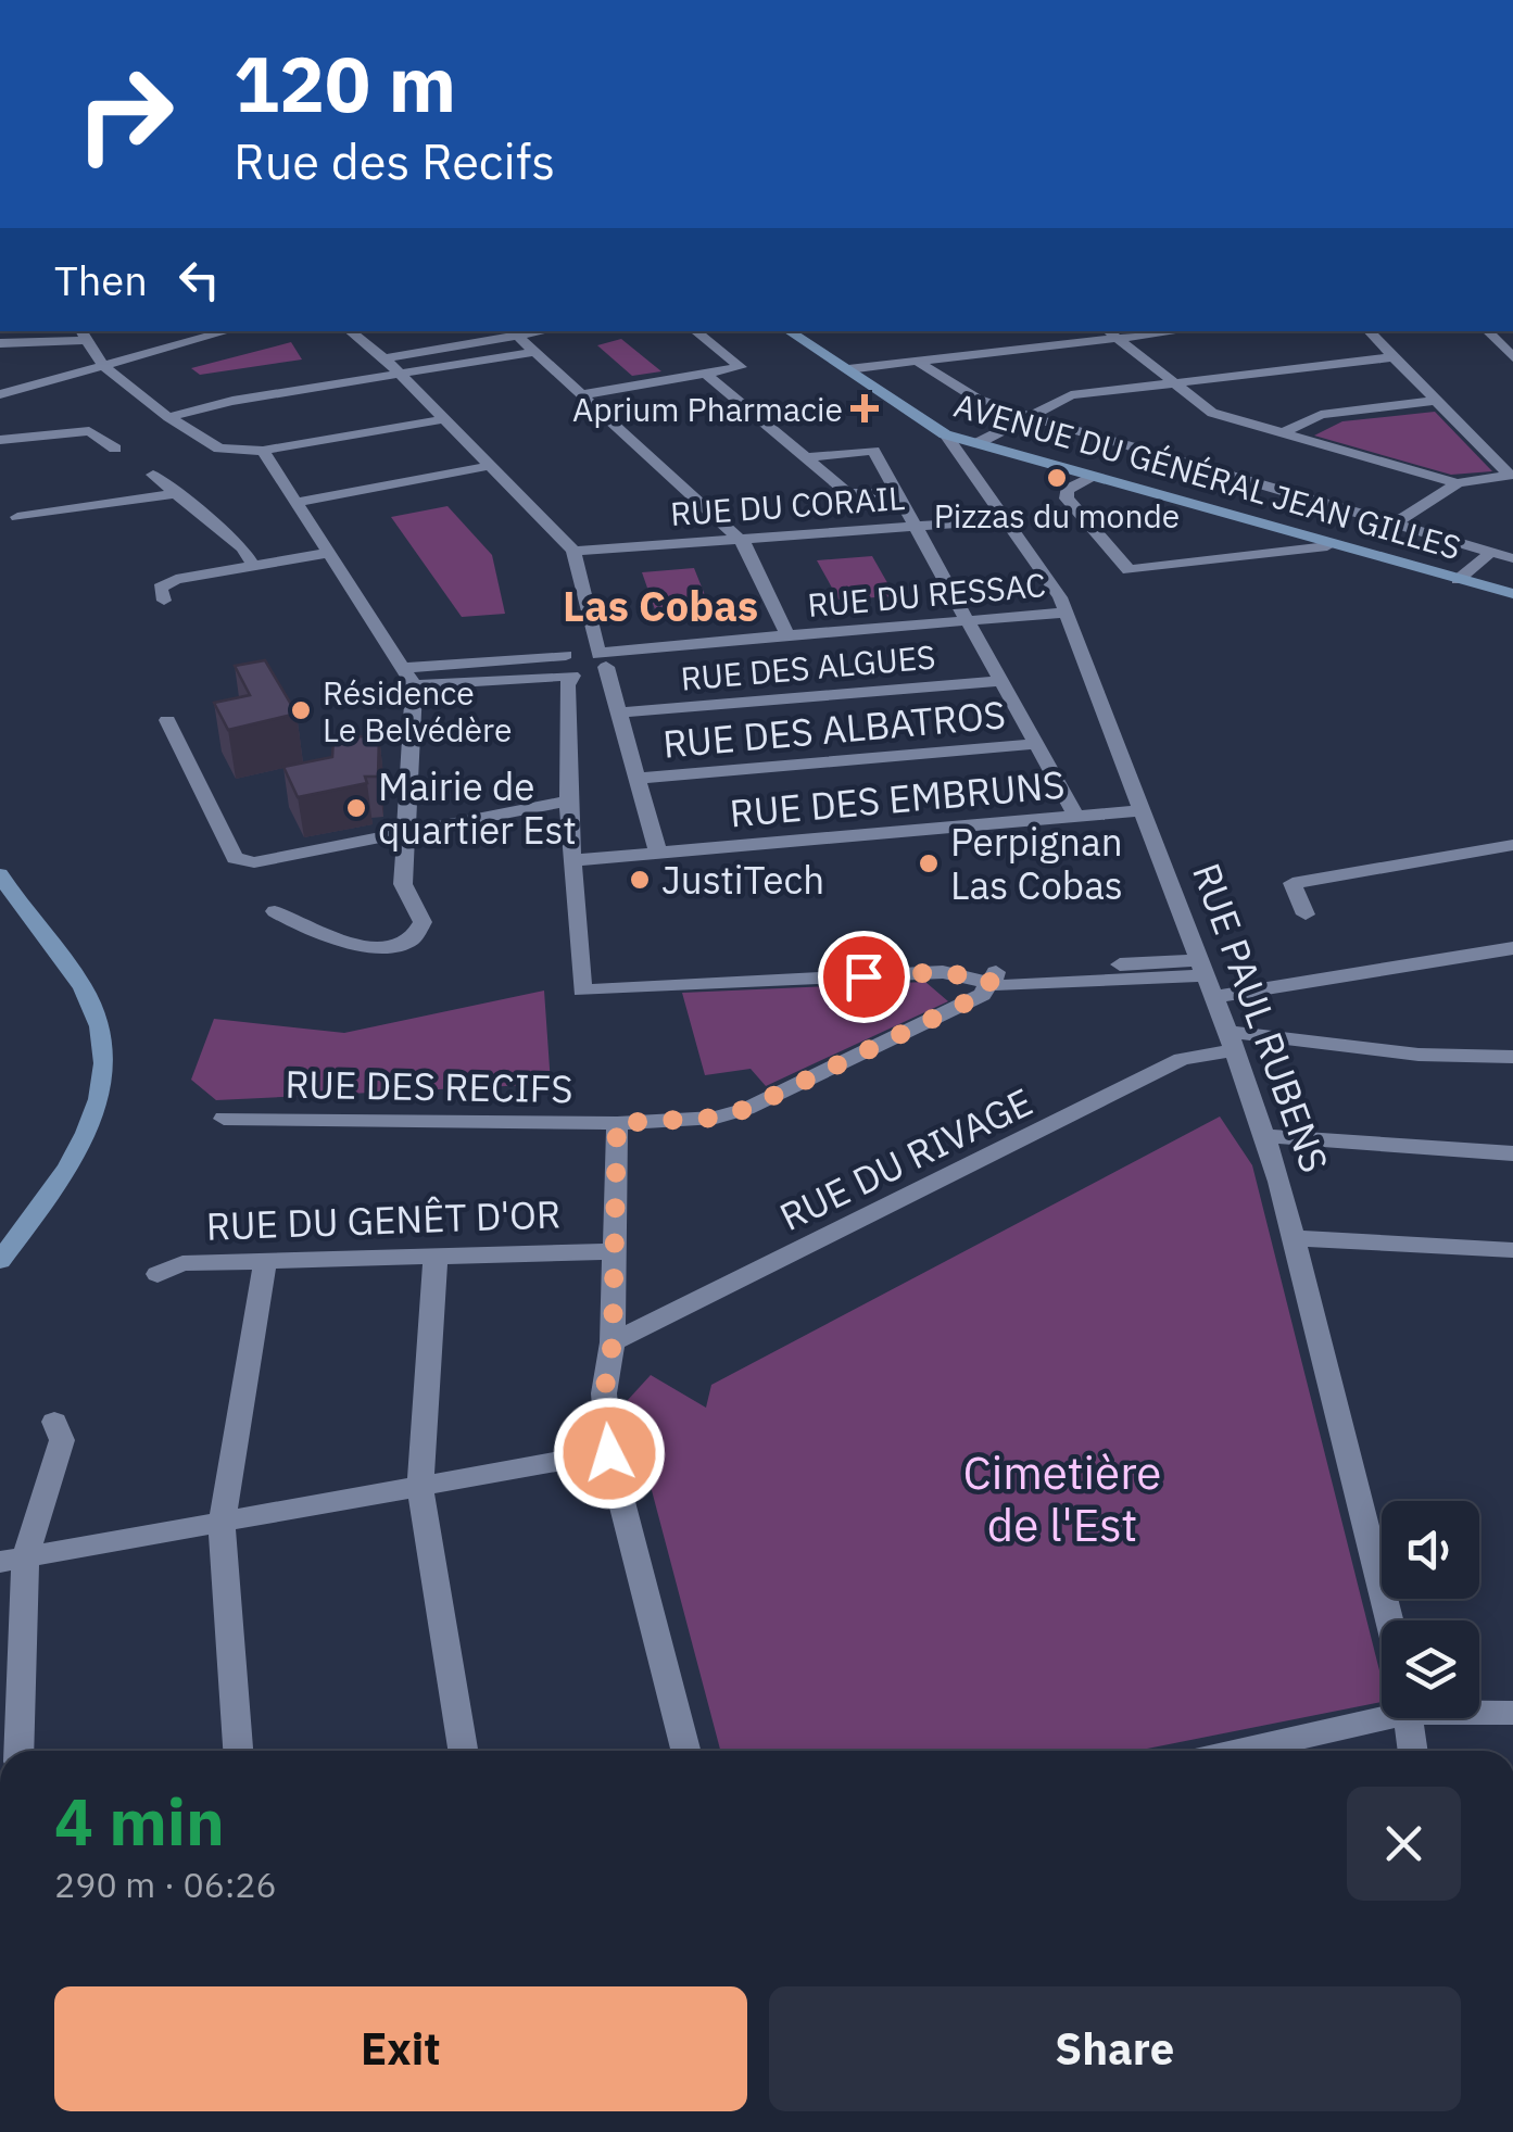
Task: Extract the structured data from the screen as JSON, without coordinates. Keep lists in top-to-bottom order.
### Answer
{
  "streets": {
    "main road": ["AVENUE DU GÉNÉRAL JEAN GILLES"],
    "street": [
      "RUE DU CORAIL",
      "RUE DU RESSAC",
      "RUE DES ALGUES",
      "RUE DES ALBATROS",
      "RUE DES EMBRUNS",
      "RUE PAUL RUBENS",
      "RUE DES RECIFS",
      "RUE DU RIVAGE",
      "RUE DU GENÊT D'OR"
    ]
  },
  "crossings": [
    ["AVENUE DU GÉNÉRAL JEAN GILLES", "RUE PAUL RUBENS"],
    ["RUE DU CORAIL", "RUE PAUL RUBENS"],
    ["RUE DU RESSAC", "RUE PAUL RUBENS"],
    ["RUE DES EMBRUNS", "RUE PAUL RUBENS"],
    ["RUE PAUL RUBENS", "RUE DU RIVAGE"]
  ],
  "districts": ["Las Cobas"],
  "parks": ["Cimetière de l'Est"],
  "places": {
    "health": ["Aprium Pharmacie"],
    "other": [
      "Pizzas du monde",
      "Résidence Le Belvédère",
      "Mairie de quartier Est",
      "Perpignan Las Cobas",
      "JustiTech"
    ]
  },
  "page": {
    "turn": ["120 m", "Rue des Recifs"],
    "then": "Then",
    "heading": ["4 min", "290 m · 06:26"],
    "buttons": ["Exit", "Share"]
  }
}
